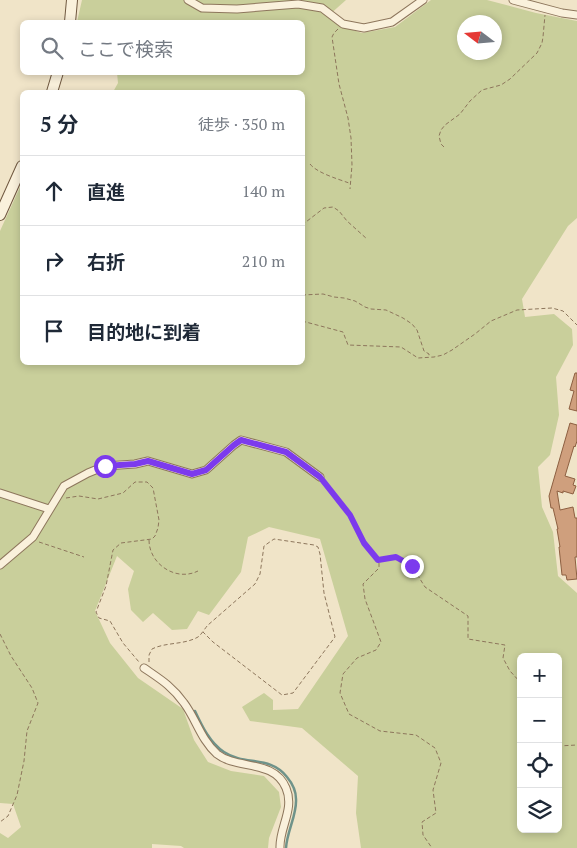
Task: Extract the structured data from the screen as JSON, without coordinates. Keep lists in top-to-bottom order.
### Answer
{
  "north": "left",
  "page": {
    "search": "ここで検索",
    "heading": ["5 分", "徒歩 · 350 m"],
    "list": [
      ["直進", "140 m"],
      ["右折", "210 m"],
      "目的地に到着"
    ],
    "map_buttons": ["+", "−"]
  }
}
